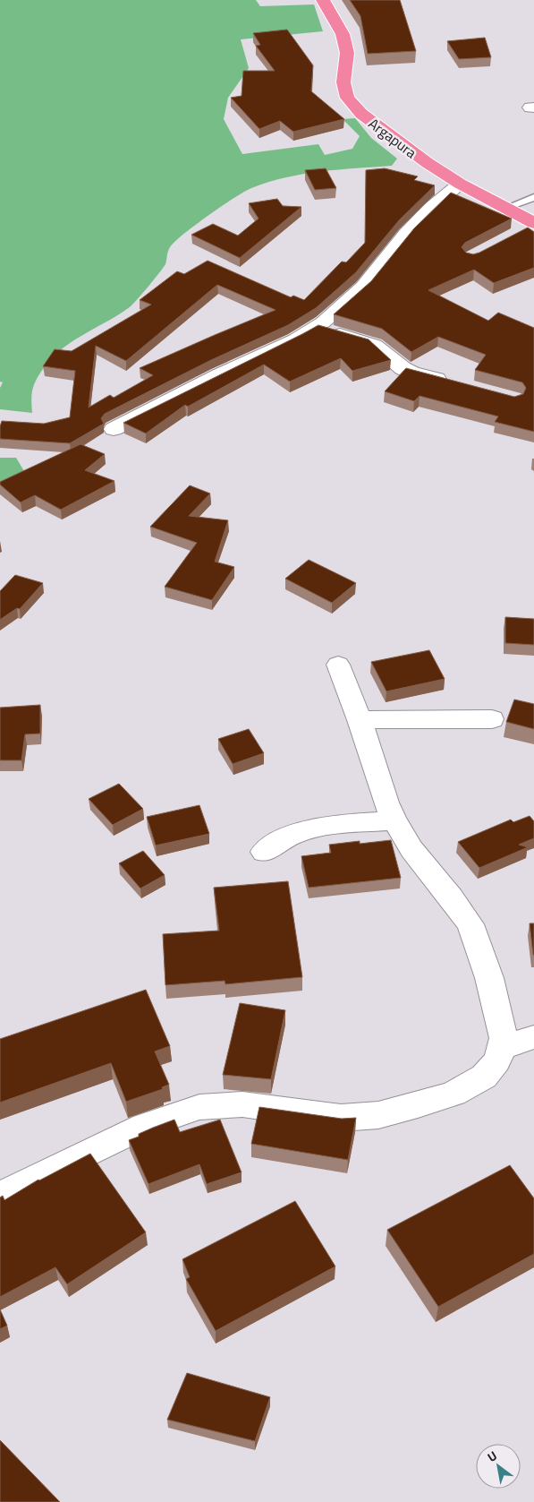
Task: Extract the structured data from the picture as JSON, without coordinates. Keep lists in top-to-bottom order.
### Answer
{
  "streets": {
    "highway": ["Argapura"]
  },
  "north": "top left"
}
